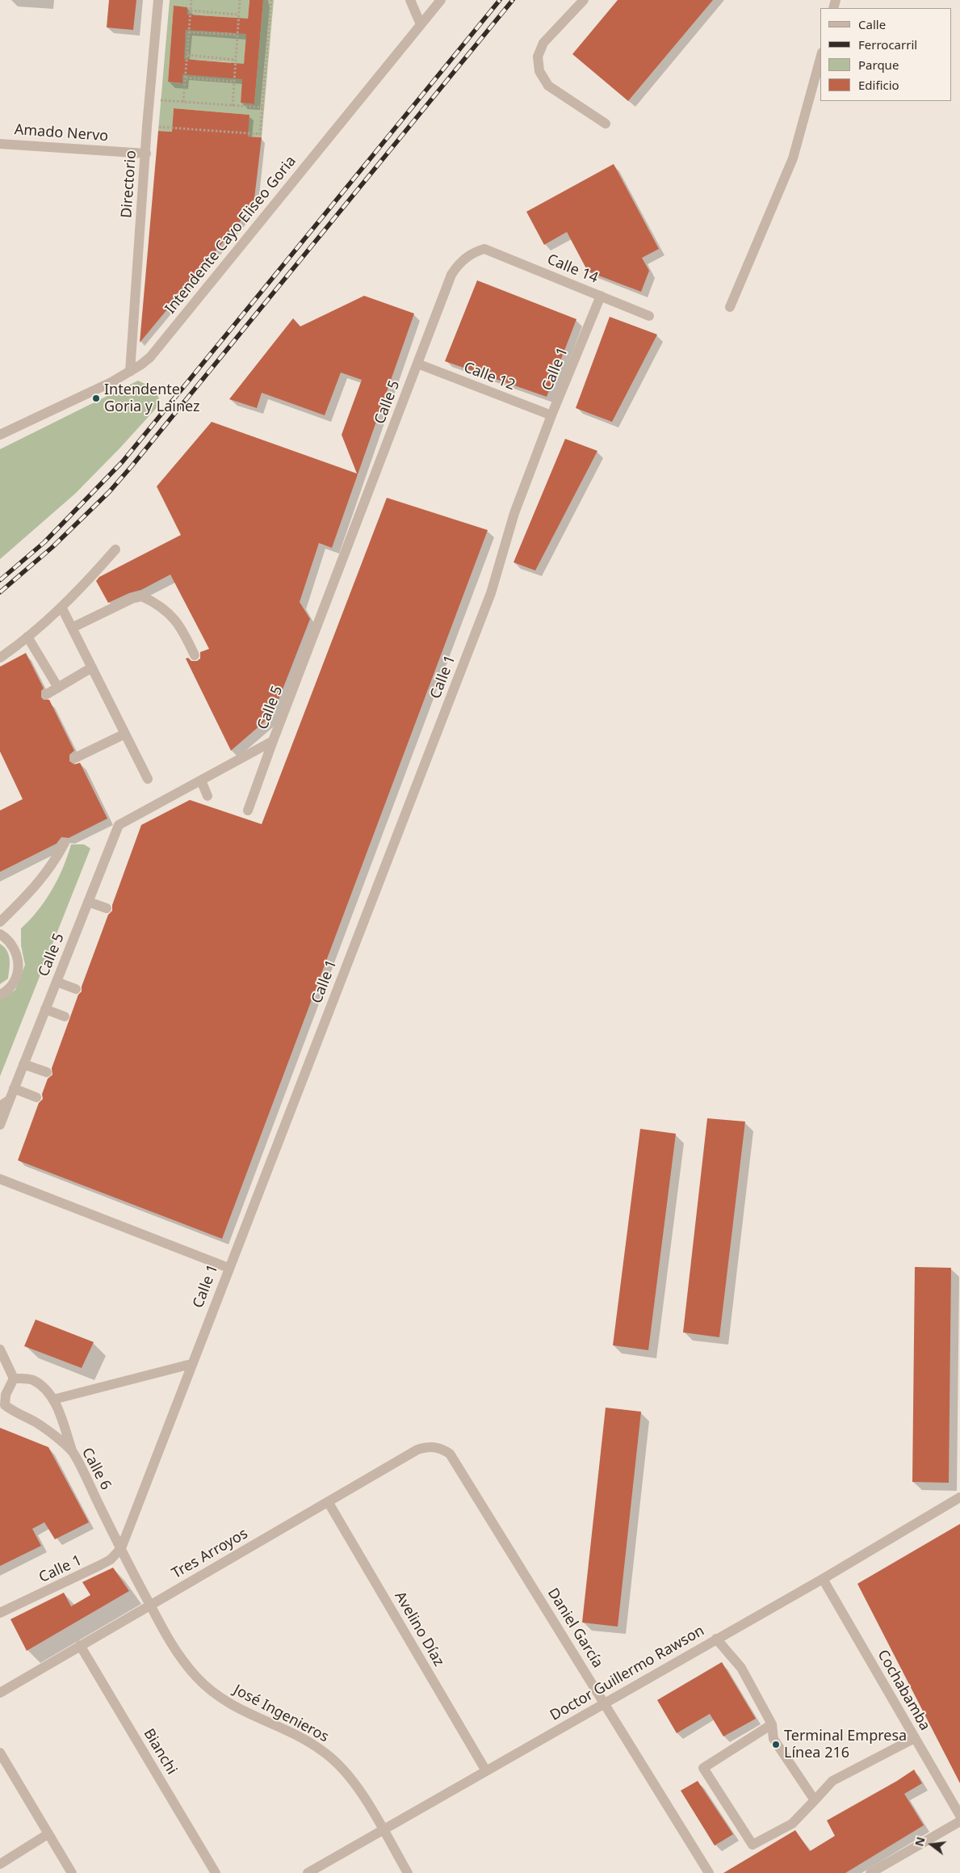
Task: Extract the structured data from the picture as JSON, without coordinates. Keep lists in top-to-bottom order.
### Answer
{
  "streets": {
    "street": [
      "Amado Nervo",
      "Directorio",
      "Intendente Cayo Eliseo Goria",
      "Calle 14",
      "Calle 1",
      "Calle 12",
      "Calle 5",
      "Calle 6",
      "Tres Arroyos",
      "Daniel García",
      "Avelino Díaz",
      "Doctor Guillermo Rawson",
      "Cochabamba",
      "José Ingenieros",
      "Bianchi"
    ]
  },
  "crossings": [
    ["Amado Nervo", "Directorio"],
    ["Directorio", "Intendente Cayo Eliseo Goria"],
    ["Calle 14", "Calle 1"],
    ["Calle 14", "Calle 5"],
    ["Calle 1", "Calle 12"],
    ["Calle 1", "Calle 6"],
    ["Calle 12", "Calle 5"],
    ["Calle 6", "Tres Arroyos"],
    ["Calle 6", "José Ingenieros"],
    ["Tres Arroyos", "Daniel García"],
    ["Tres Arroyos", "Avelino Díaz"],
    ["Tres Arroyos", "José Ingenieros"],
    ["Tres Arroyos", "Bianchi"],
    ["Daniel García", "Doctor Guillermo Rawson"],
    ["Avelino Díaz", "Doctor Guillermo Rawson"],
    ["Doctor Guillermo Rawson", "Cochabamba"],
    ["Doctor Guillermo Rawson", "José Ingenieros"]
  ],
  "places": ["Intendente Goria y Lainez", "Terminal Empresa Línea 216"],
  "legend": [
    "Calle",
    "Ferrocarril",
    "Parque",
    "Edificio"
  ],
  "north": "left"
}
